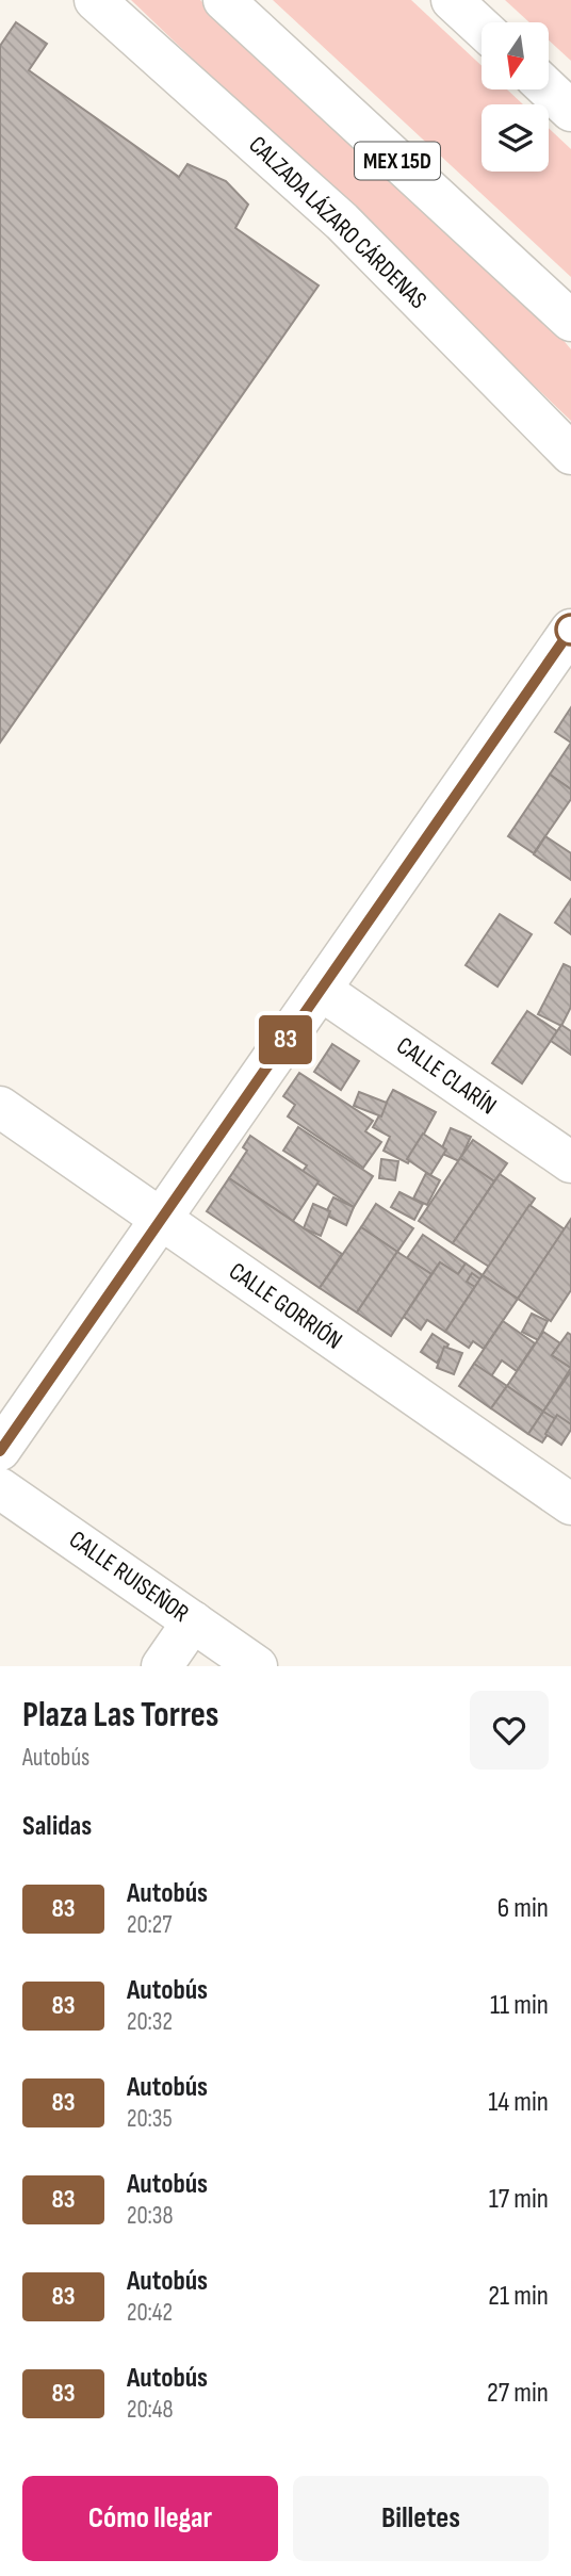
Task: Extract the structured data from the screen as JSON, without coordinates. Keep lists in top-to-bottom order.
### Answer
{
  "streets": {
    "main road": [
      "MEX 15D",
      "CALZADA LÁZARO CÁRDENAS",
      "CALLE CLARÍN",
      "CALLE GORRIÓN",
      "CALLE RUISEÑOR"
    ]
  },
  "lines": ["bus line 83"],
  "north": "bottom",
  "page": {
    "on_map": "83",
    "heading": [
      ["Plaza Las Torres", "Autobús"],
      "Salidas"
    ],
    "list": [
      {
        "mark": "83",
        "name": "Autobús",
        "note": "20:27",
        "value": "6 min"
      },
      {
        "mark": "83",
        "name": "Autobús",
        "note": "20:32",
        "value": "11 min"
      },
      {
        "mark": "83",
        "name": "Autobús",
        "note": "20:35",
        "value": "14 min"
      },
      {
        "mark": "83",
        "name": "Autobús",
        "note": "20:38",
        "value": "17 min"
      },
      {
        "mark": "83",
        "name": "Autobús",
        "note": "20:42",
        "value": "21 min"
      },
      {
        "mark": "83",
        "name": "Autobús",
        "note": "20:48",
        "value": "27 min"
      }
    ],
    "buttons": ["Cómo llegar", "Billetes"]
  }
}
